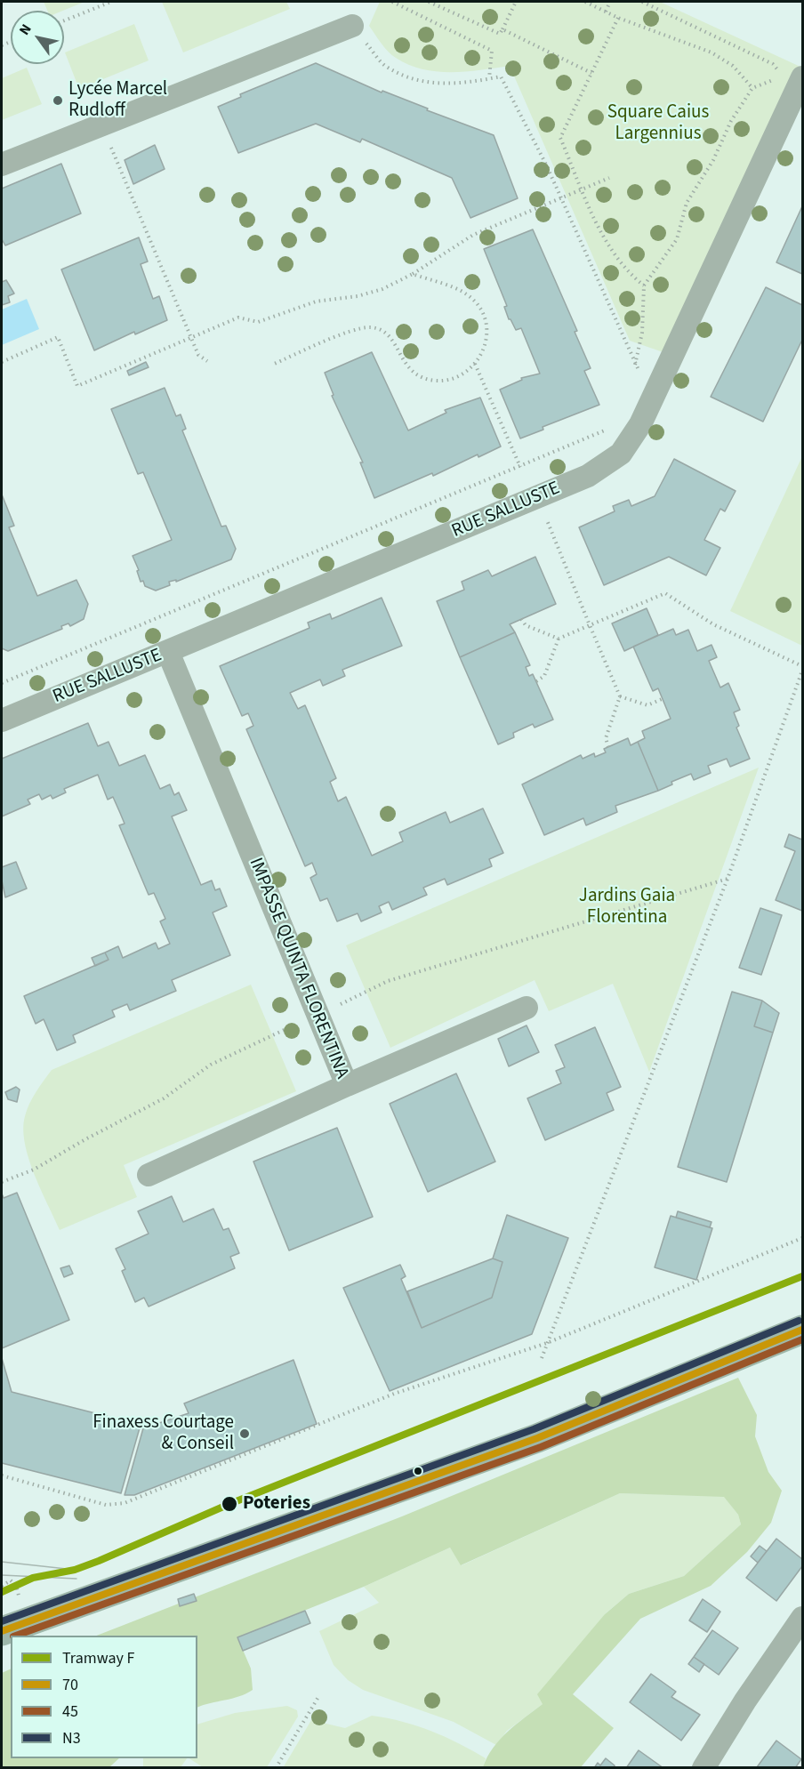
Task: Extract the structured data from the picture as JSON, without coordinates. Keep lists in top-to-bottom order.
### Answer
{
  "streets": {
    "street": ["RUE SALLUSTE", "IMPASSE QUINTA FLORENTINA"]
  },
  "crossings": [
    ["RUE SALLUSTE", "IMPASSE QUINTA FLORENTINA"]
  ],
  "parks": ["Square Caius Largennius", "Jardins Gaia Florentina"],
  "places": ["Lycée Marcel Rudloff", "Finaxess Courtage & Conseil", "Poteries"],
  "lines": [
    "tram line F",
    "transit line N3",
    "transit line 70",
    "transit line 45"
  ],
  "legend": [
    "Tramway F",
    "70",
    "45",
    "N3"
  ],
  "north": "top left"
}
